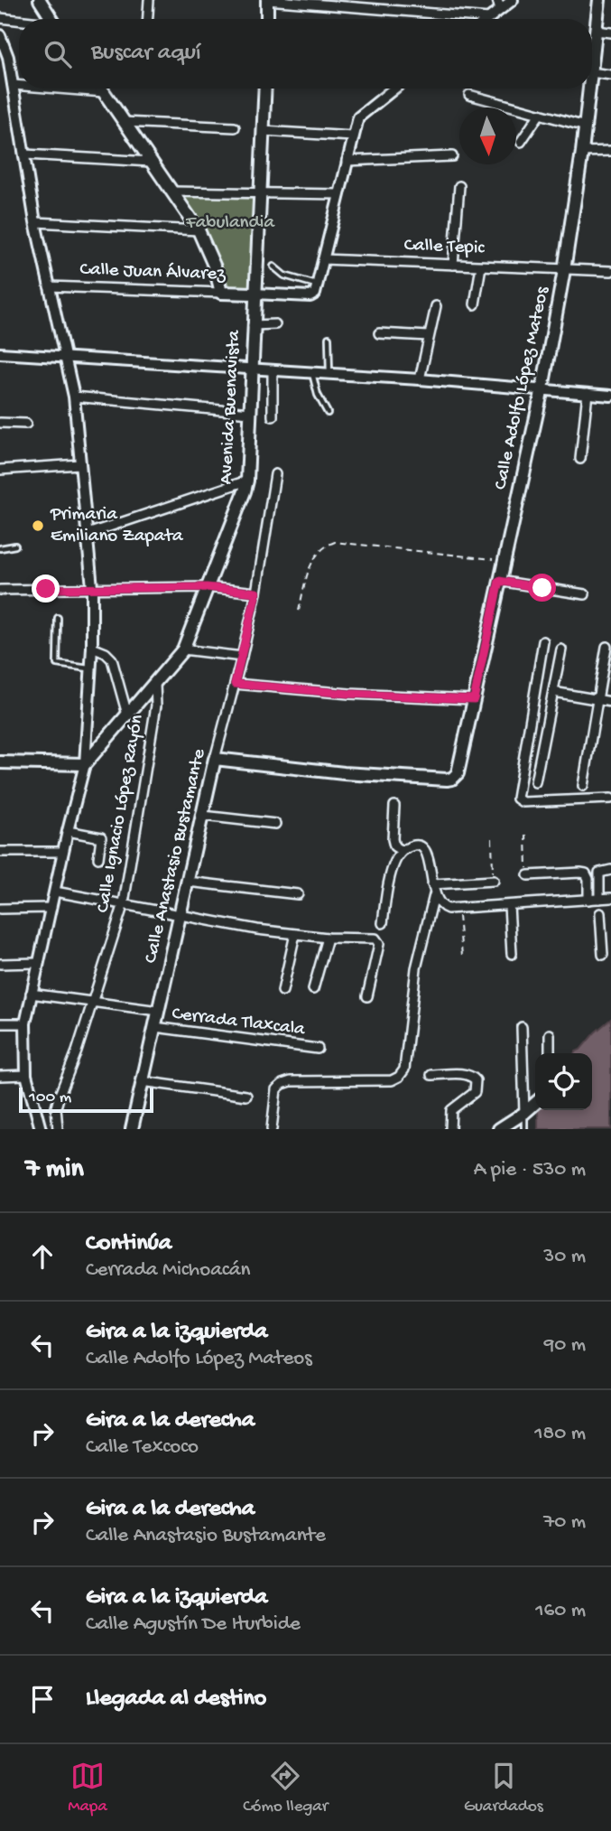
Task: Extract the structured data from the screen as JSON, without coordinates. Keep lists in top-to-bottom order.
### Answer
{
  "streets": {
    "main road": [
      "Calle Juan Álvarez",
      "Calle Adolfo López Mateos",
      "Avenida Buenavista",
      "Calle Anastasio Bustamante"
    ],
    "street": ["Calle Tepic", "Calle Ignacio López Rayón", "Cerrada Tlaxcala"]
  },
  "crossings": [
    ["Calle Tepic", "Calle Adolfo López Mateos"],
    ["Calle Juan Álvarez", "Avenida Buenavista"],
    ["Calle Adolfo López Mateos", "Calle Anastasio Bustamante"],
    ["Avenida Buenavista", "Calle Ignacio López Rayón"],
    ["Calle Anastasio Bustamante", "Cerrada Tlaxcala"]
  ],
  "parks": ["Fabulandia"],
  "places": ["Primaria Emiliano Zapata"],
  "scale_bar": "100 m",
  "north": "bottom",
  "page": {
    "search": "Buscar aquí",
    "scale": "100 m",
    "heading": ["7 min", "A pie · 530 m"],
    "list": [
      ["Continúa", "Cerrada Michoacán", "30 m"],
      ["Gira a la izquierda", "Calle Adolfo López Mateos", "90 m"],
      ["Gira a la derecha", "Calle Texcoco", "180 m"],
      ["Gira a la derecha", "Calle Anastasio Bustamante", "70 m"],
      ["Gira a la izquierda", "Calle Agustín De Iturbide", "160 m"],
      "Llegada al destino"
    ],
    "nav": ["Mapa", "Cómo llegar", "Guardados"]
  }
}
